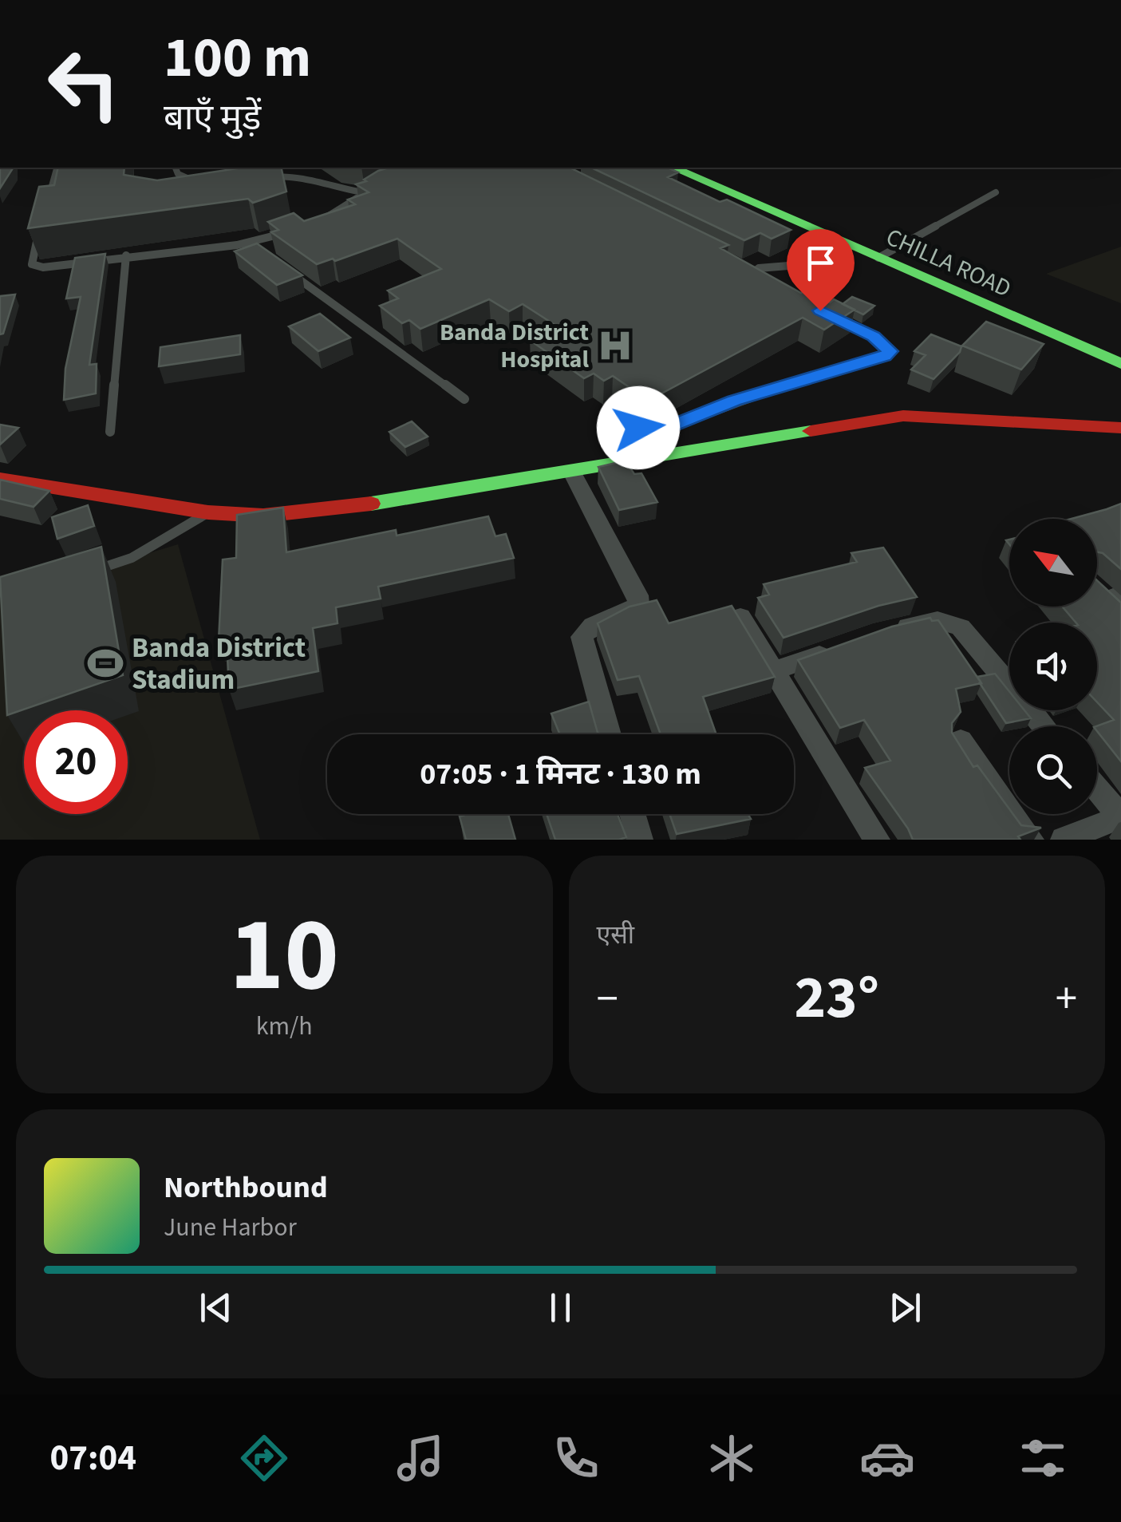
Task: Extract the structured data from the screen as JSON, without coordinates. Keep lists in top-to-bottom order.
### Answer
{
  "streets": {
    "main road": ["CHILLA ROAD"]
  },
  "places": {
    "hospital": ["Banda District Hospital"],
    "sports": ["Banda District Stadium"]
  },
  "north": "top left",
  "page": {
    "turn": ["100 m", "बाएँ मुड़ें"],
    "limit": "20",
    "trip": "07:05 · 1 मिनट · 130 m",
    "tile": [
      ["10", "km/h"],
      "एसी"
    ],
    "heat": ["−", "23°", "+"],
    "song": ["Northbound", "June Harbor"],
    "tabs": "07:04"
  }
}
